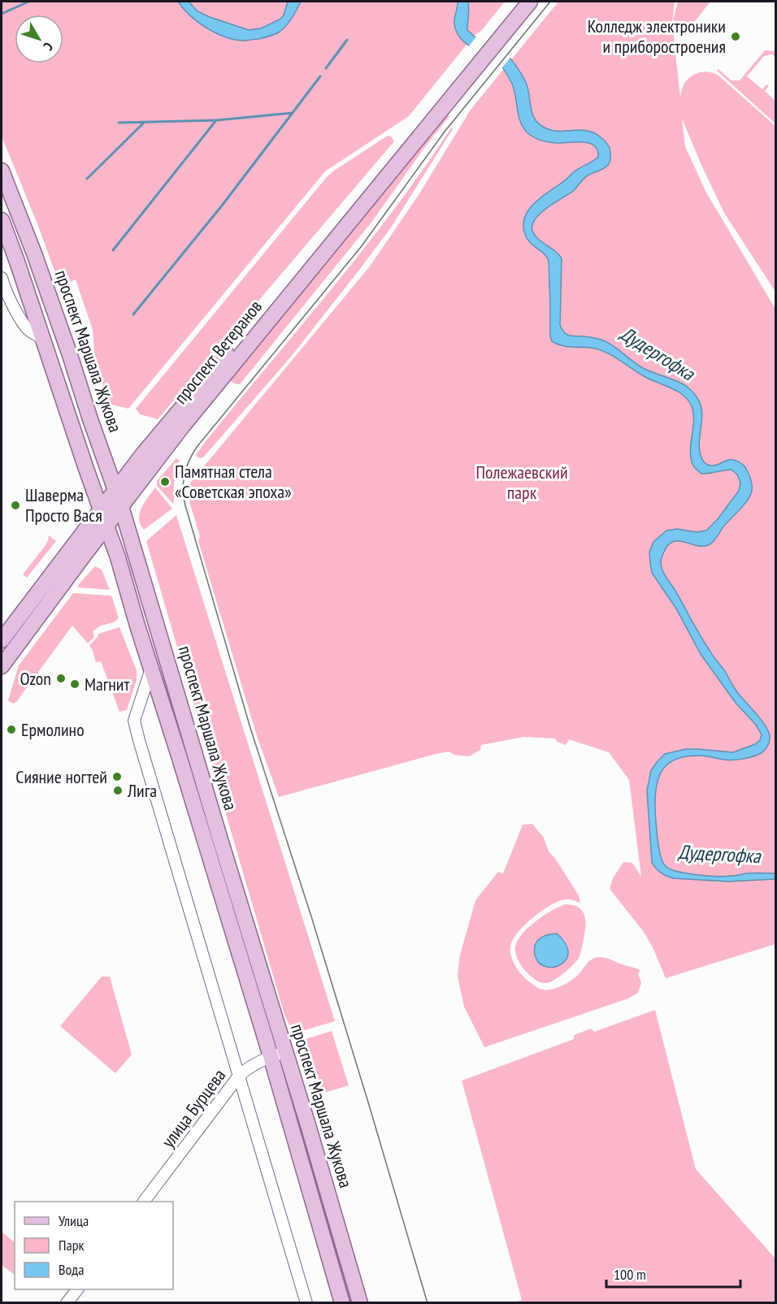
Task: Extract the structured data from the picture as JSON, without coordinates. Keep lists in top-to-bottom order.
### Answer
{
  "streets": {
    "main road": ["проспект Маршала Жукова", "проспект Ветеранов"],
    "street": ["улица Бурцева"]
  },
  "crossings": [
    ["проспект Маршала Жукова", "проспект Ветеранов"],
    ["проспект Маршала Жукова", "улица Бурцева"]
  ],
  "water": ["Дудергофка"],
  "parks": ["Полежаевский парк"],
  "places": [
    "Колледж электроники и приборостроения",
    "Памятная стела «Советская эпоха»",
    "Шаверма Просто Вася",
    "Ozon",
    "Магнит",
    "Ермолино",
    "Сияние ногтей",
    "Лига"
  ],
  "legend": ["Улица", "Парк", "Вода"],
  "scale_bar": "100 m",
  "north": "bottom right"
}
